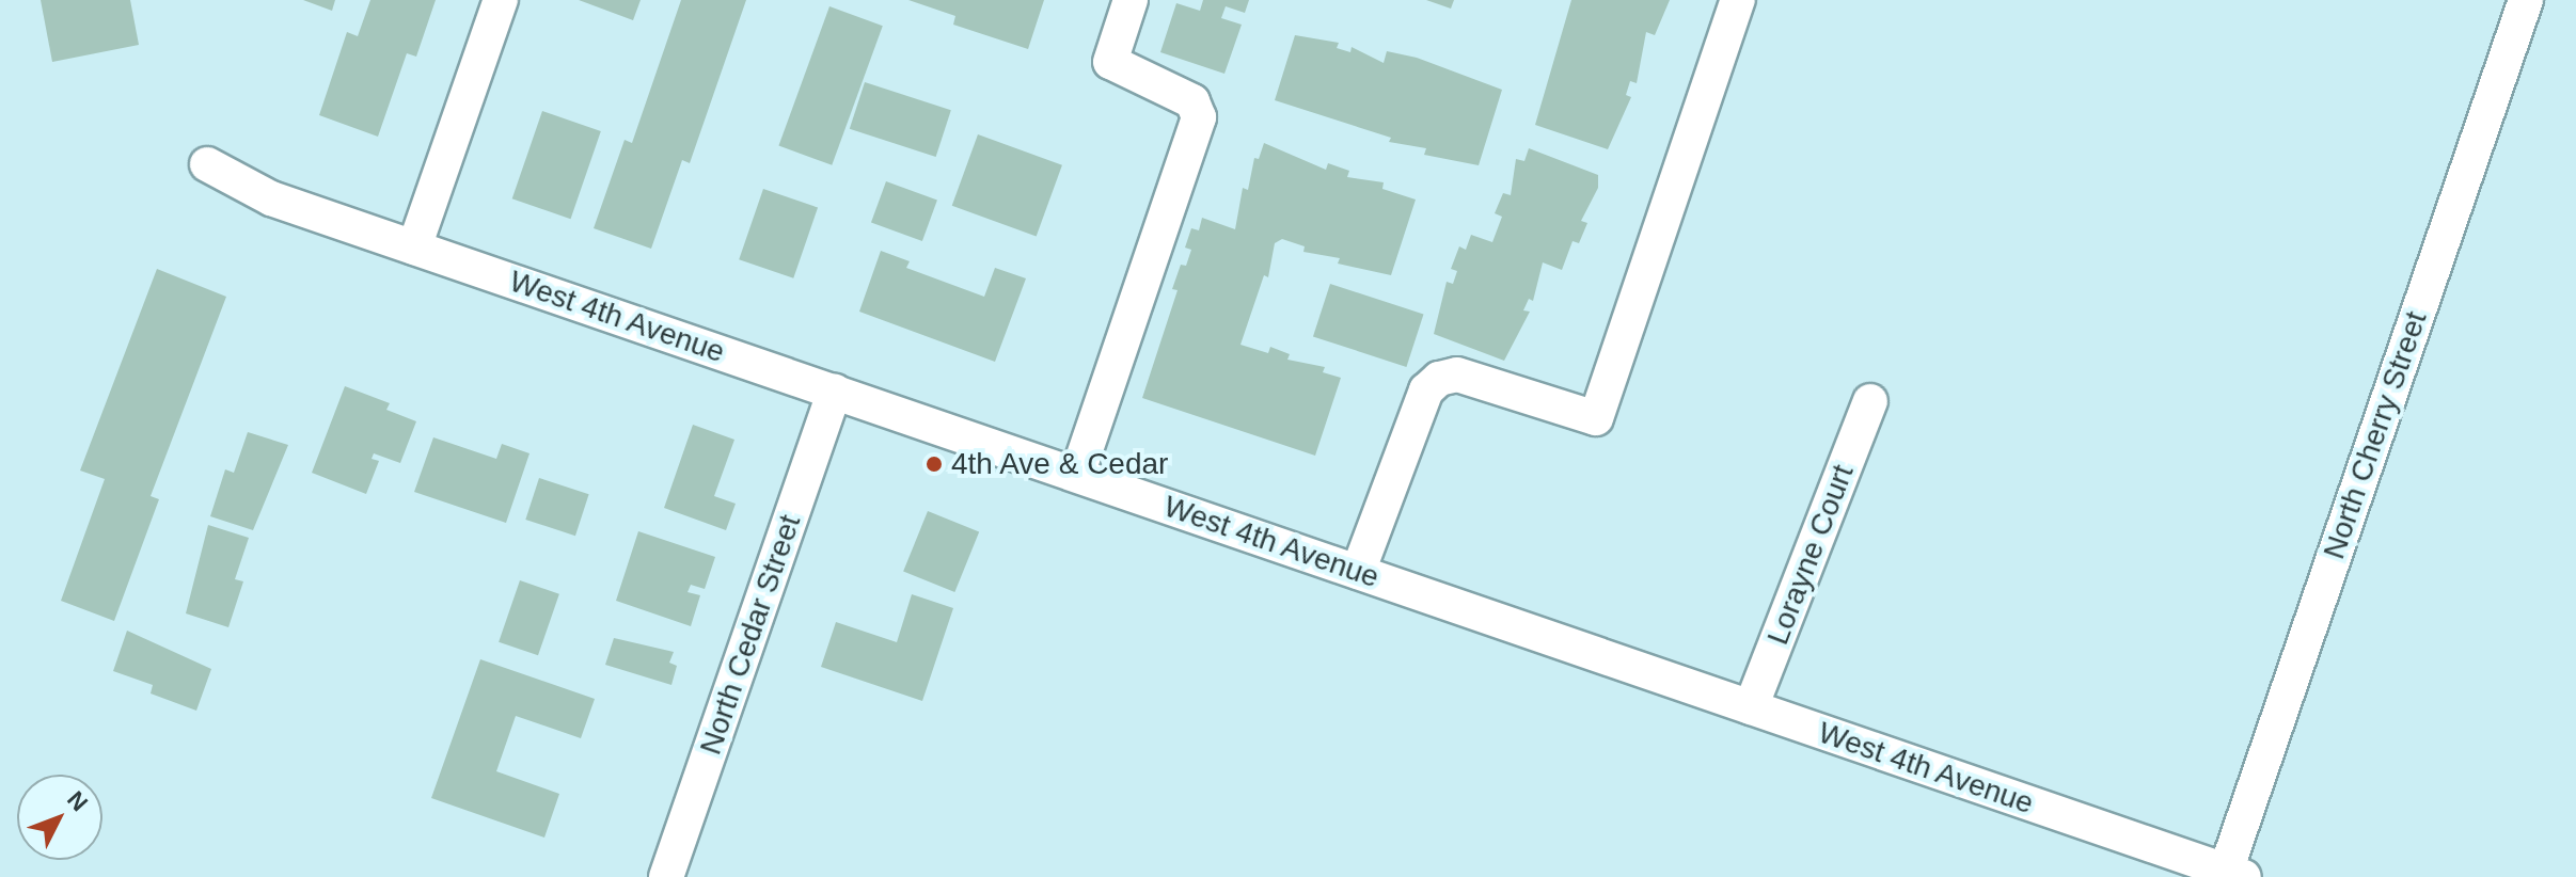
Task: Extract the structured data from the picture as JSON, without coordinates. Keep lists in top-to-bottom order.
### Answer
{
  "streets": {
    "street": [
      "West 4th Avenue",
      "North Cherry Street",
      "Lorayne Court",
      "North Cedar Street"
    ]
  },
  "crossings": [
    ["West 4th Avenue", "North Cherry Street"],
    ["West 4th Avenue", "Lorayne Court"],
    ["West 4th Avenue", "North Cedar Street"]
  ],
  "places": ["4th Ave & Cedar"],
  "north": "top right"
}
